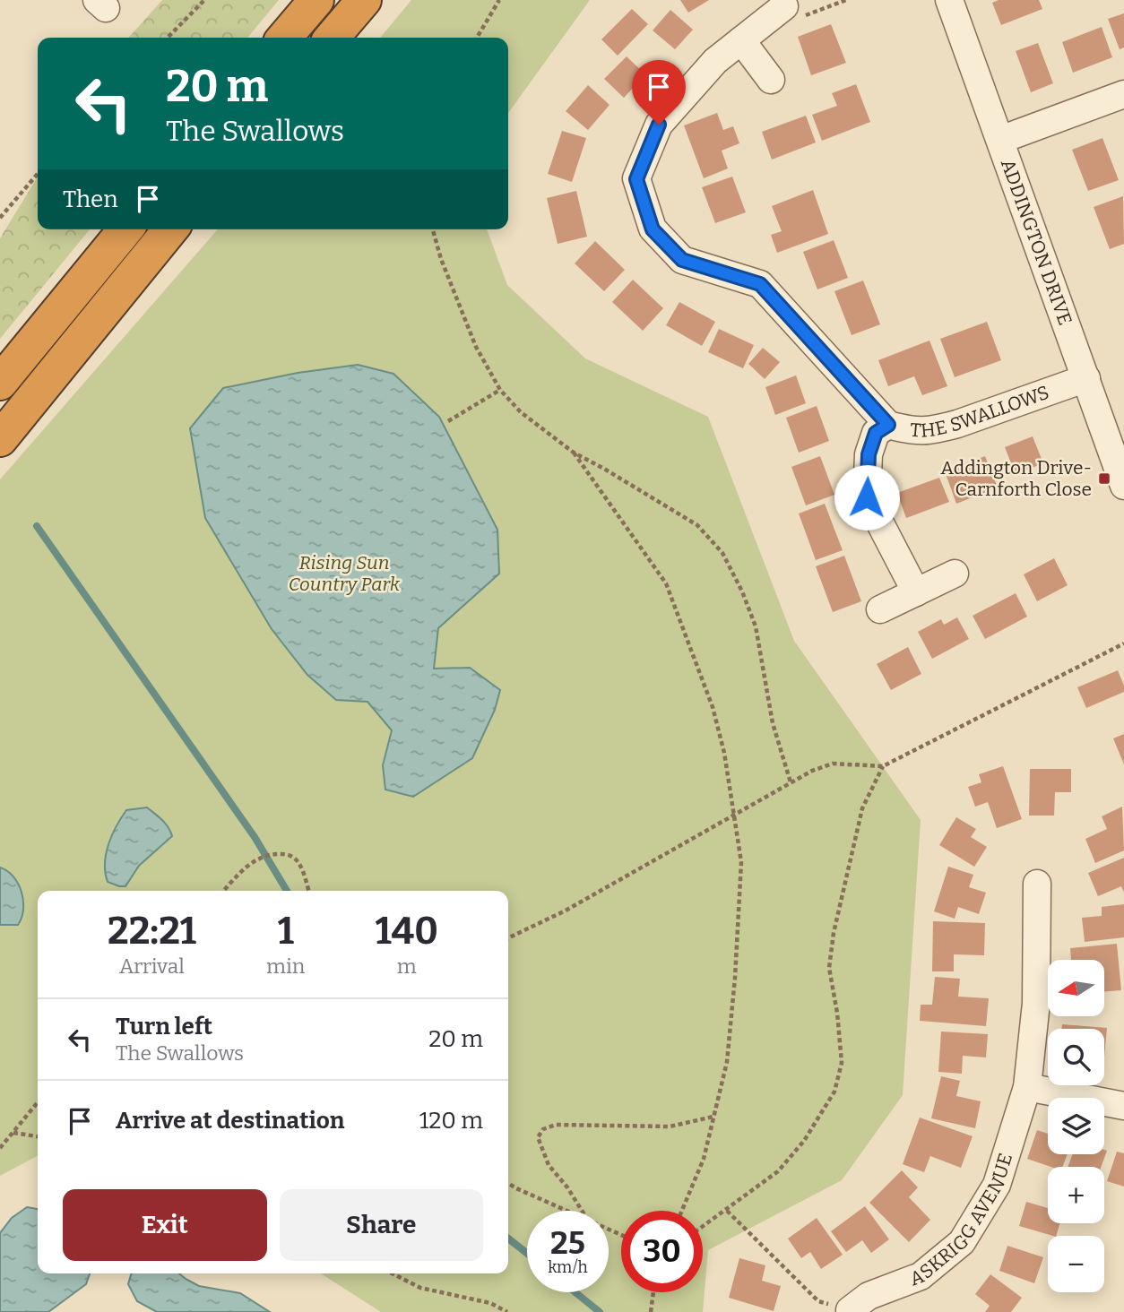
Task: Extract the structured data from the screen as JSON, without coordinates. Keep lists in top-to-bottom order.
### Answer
{
  "streets": {
    "street": ["ADDINGTON DRIVE", "THE SWALLOWS", "ASKRIGG AVENUE"]
  },
  "crossings": [
    ["ADDINGTON DRIVE", "THE SWALLOWS"]
  ],
  "parks": ["Rising Sun Country Park"],
  "places": {
    "transit": ["Addington Drive- Carnforth Close"]
  },
  "north": "left",
  "page": {
    "turn": ["20 m", "The Swallows"],
    "then": "Then",
    "eta": [
      "22:21",
      "Arrival",
      "1",
      "min",
      "140",
      "m"
    ],
    "map_buttons": ["+", "−"],
    "list": [
      {
        "name": "Turn left",
        "note": "The Swallows",
        "value": "20 m"
      },
      {
        "name": "Arrive at destination",
        "value": "120 m"
      }
    ],
    "buttons": ["Exit", "Share"],
    "speed": "25 km/h",
    "limit": "30"
  }
}
